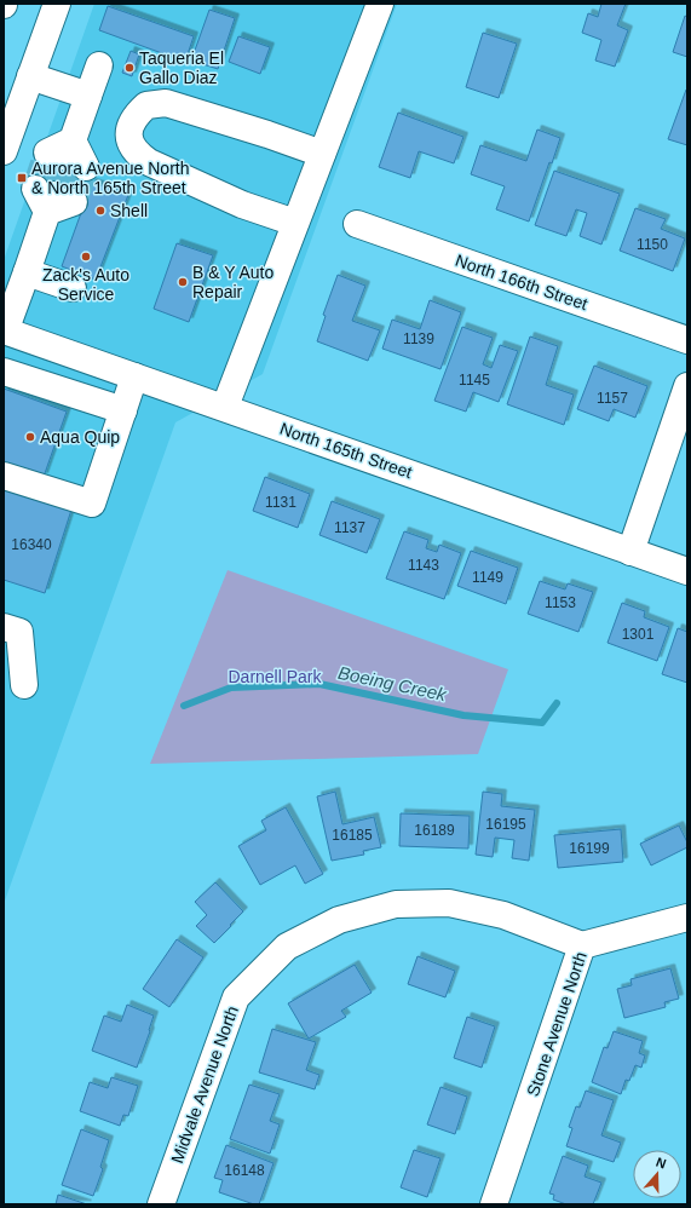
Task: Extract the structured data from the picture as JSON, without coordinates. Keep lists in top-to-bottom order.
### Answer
{
  "streets": {
    "main road": [
      "North 166th Street",
      "North 165th Street",
      "Stone Avenue North",
      "Midvale Avenue North"
    ]
  },
  "crossings": [
    ["Stone Avenue North", "Midvale Avenue North"]
  ],
  "water": ["Boeing Creek"],
  "parks": ["Darnell Park"],
  "places": {
    "other": [
      "Taqueria El Gallo Diaz",
      "Shell",
      "Zack's Auto Service",
      "B & Y Auto Repair",
      "Aqua Quip"
    ],
    "transit": ["Aurora Avenue North & North 165th Street"]
  },
  "house_numbers": [
    "1150",
    "1139",
    "1145",
    "1157",
    "1131",
    "1137",
    "16340",
    "1143",
    "1149",
    "1153",
    "1301",
    "16195",
    "16189",
    "16185",
    "16199",
    "16148"
  ],
  "north": "top"
}
